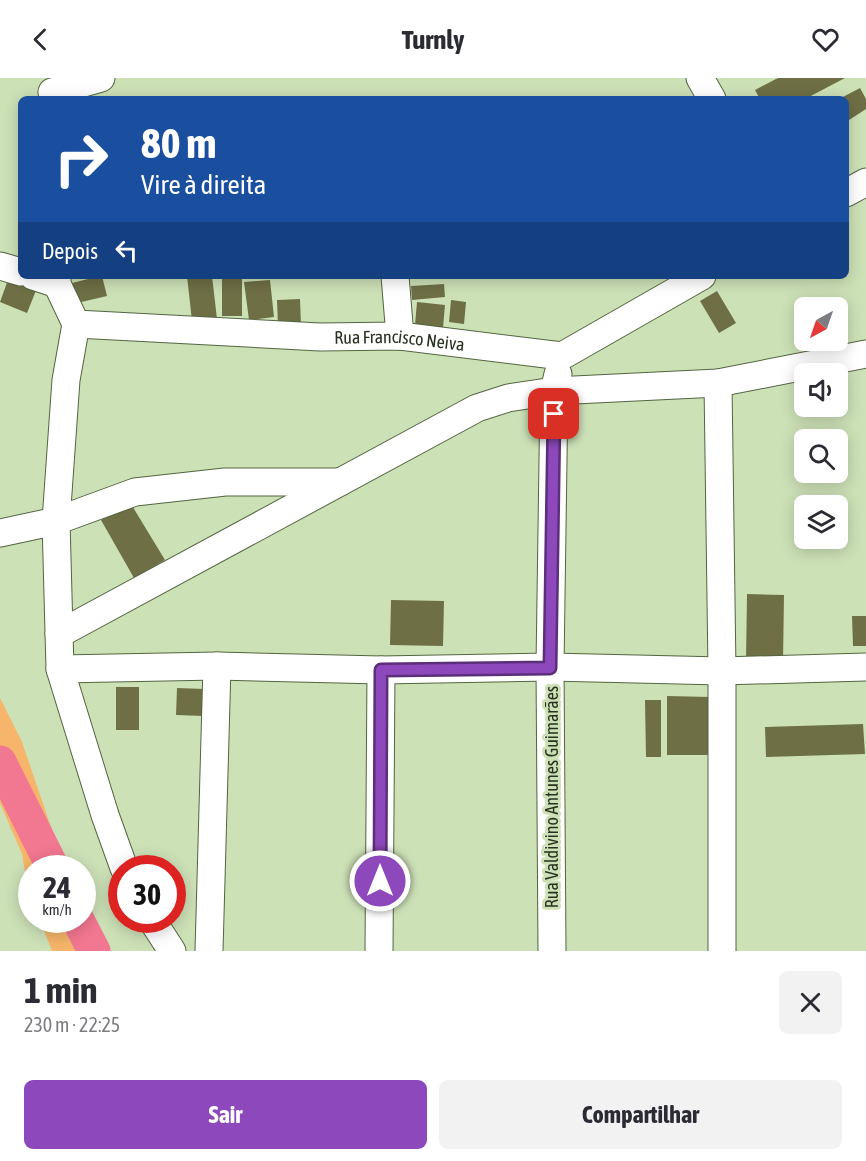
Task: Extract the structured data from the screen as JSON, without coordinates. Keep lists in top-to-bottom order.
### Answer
{
  "streets": {
    "street": ["Rua Francisco Neiva", "Rua Valdivino Antunes Guimarães"]
  },
  "crossings": [
    ["Rua Francisco Neiva", "Rua Valdivino Antunes Guimarães"]
  ],
  "north": "bottom left",
  "page": {
    "header": "Turnly",
    "turn": ["80 m", "Vire à direita"],
    "then": "Depois",
    "speed": "24 km/h",
    "limit": "30",
    "heading": ["1 min", "230 m · 22:25"],
    "buttons": ["Sair", "Compartilhar"]
  }
}
